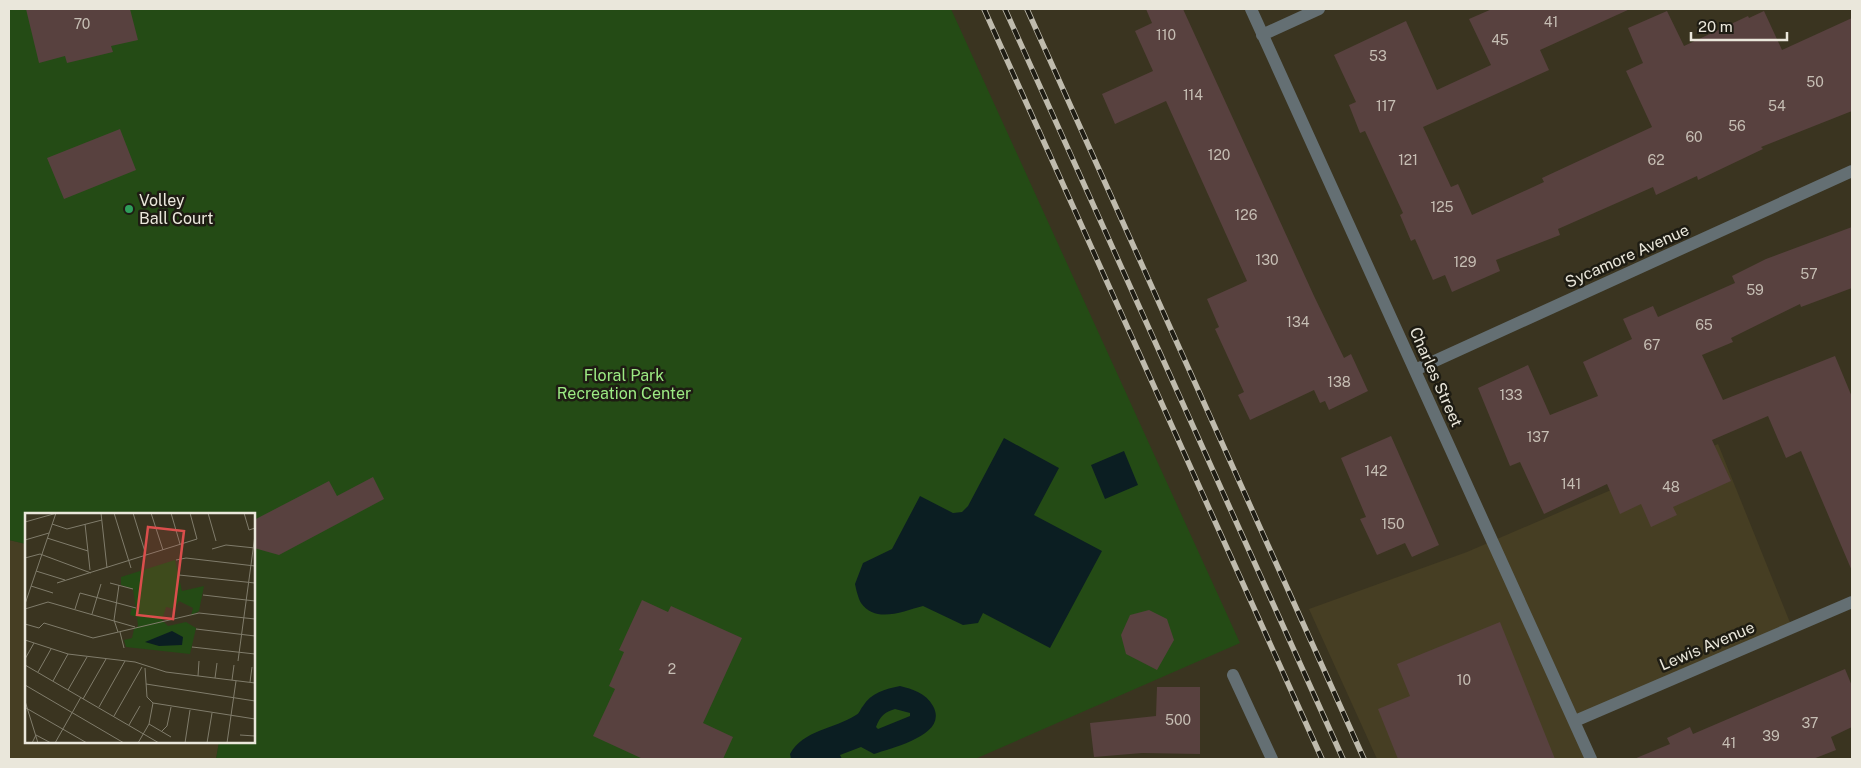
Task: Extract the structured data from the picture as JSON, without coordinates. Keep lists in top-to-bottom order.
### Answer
{
  "streets": {
    "street": ["Sycamore Avenue", "Charles Street", "Lewis Avenue"]
  },
  "crossings": [
    ["Sycamore Avenue", "Charles Street"],
    ["Charles Street", "Lewis Avenue"]
  ],
  "parks": ["Floral Park Recreation Center"],
  "places": ["Volley Ball Court"],
  "house_numbers": [
    "41",
    "70",
    "110",
    "45",
    "53",
    "50",
    "114",
    "117",
    "54",
    "56",
    "60",
    "120",
    "121",
    "62",
    "125",
    "126",
    "130",
    "129",
    "57",
    "59",
    "134",
    "65",
    "67",
    "138",
    "133",
    "137",
    "142",
    "141",
    "48",
    "150",
    "2",
    "10",
    "500",
    "37",
    "39",
    "41"
  ],
  "scale_bar": "20 m"
}
